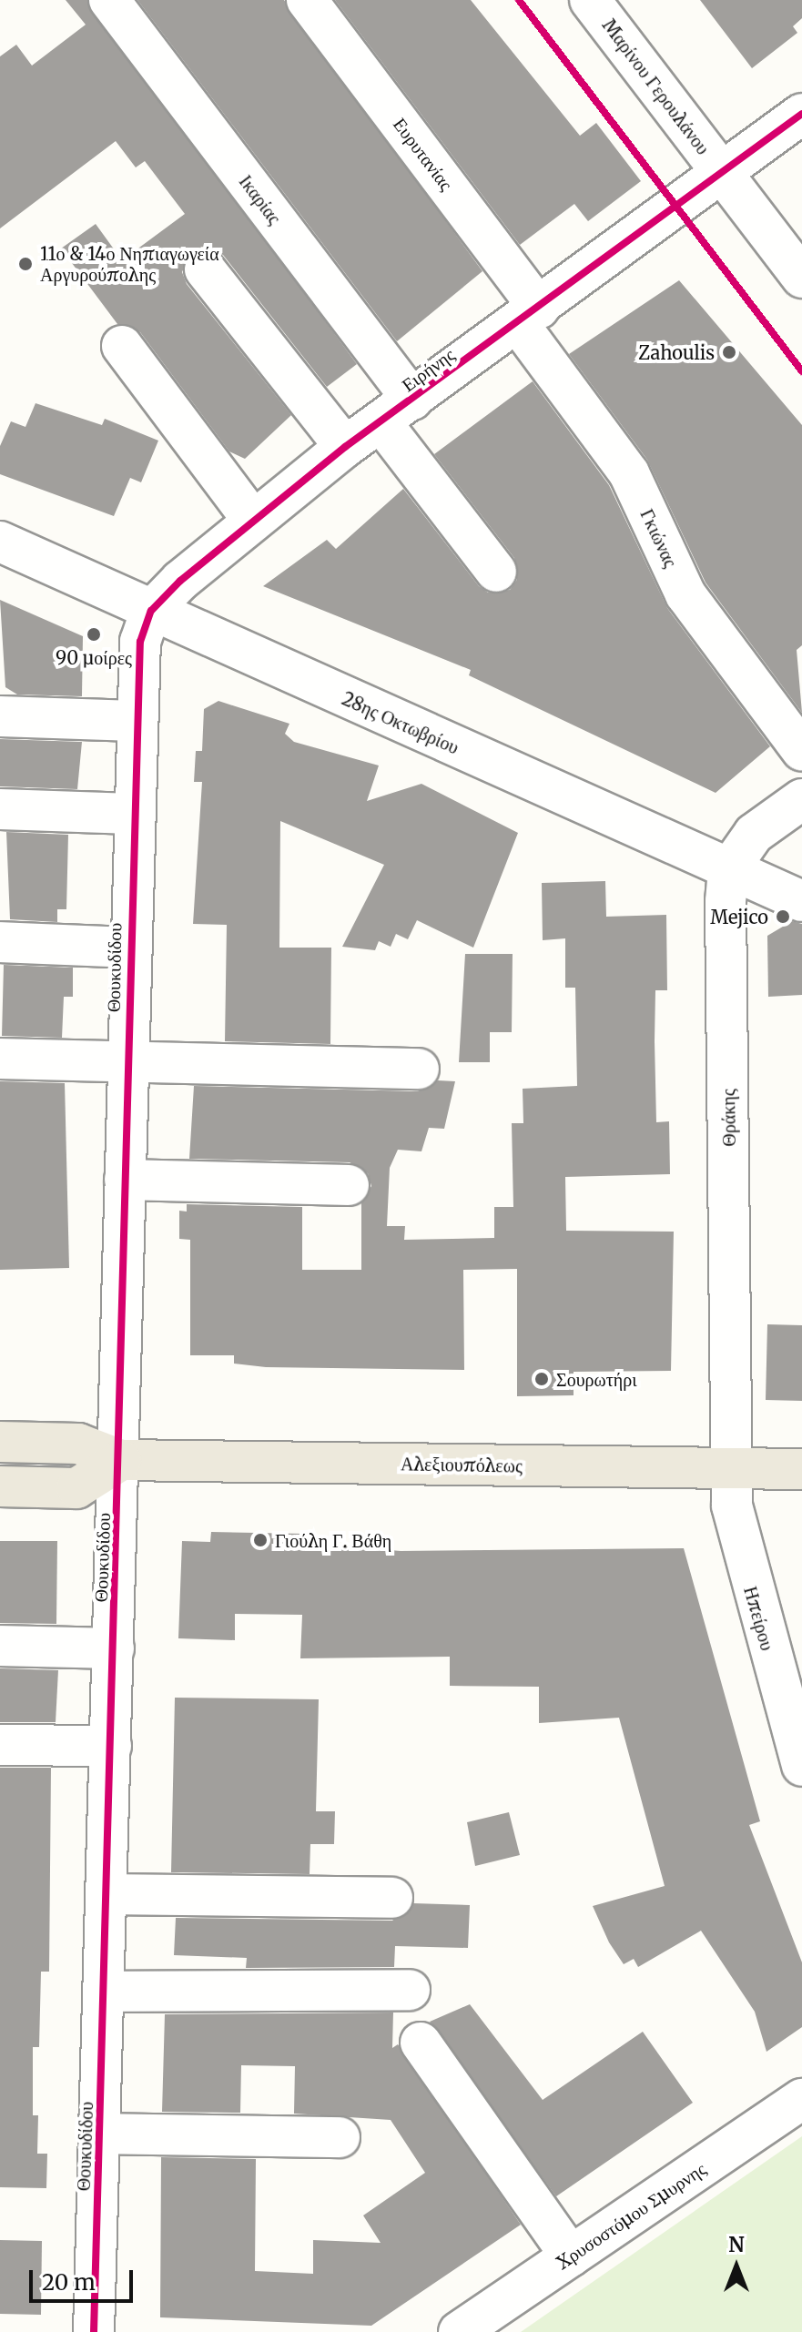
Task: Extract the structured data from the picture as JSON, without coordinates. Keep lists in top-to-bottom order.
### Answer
{
  "streets": {
    "main road": ["Αλεξιουπόλεως"],
    "street": [
      "Μαρίνου Γερουλάνου",
      "Ευρυτανίας",
      "Ικαρίας",
      "Ειρήνης",
      "Γκιώνας",
      "28ης Οκτωβρίου",
      "Θουκυδίδου",
      "Θράκης",
      "Ηπείρου",
      "Χρυσοστόμου Σμυρνης"
    ]
  },
  "crossings": [
    ["Μαρίνου Γερουλάνου", "Ειρήνης"],
    ["Ευρυτανίας", "Ειρήνης"],
    ["Ευρυτανίας", "Γκιώνας"],
    ["Ικαρίας", "Ειρήνης"],
    ["Ειρήνης", "Γκιώνας"],
    ["Ειρήνης", "28ης Οκτωβρίου"],
    ["Ειρήνης", "Θουκυδίδου"],
    ["28ης Οκτωβρίου", "Θουκυδίδου"],
    ["28ης Οκτωβρίου", "Θράκης"],
    ["Θουκυδίδου", "Αλεξιουπόλεως"],
    ["Θράκης", "Αλεξιουπόλεως"],
    ["Θράκης", "Ηπείρου"],
    ["Αλεξιουπόλεως", "Ηπείρου"]
  ],
  "places": [
    "11ο & 14ο Νηπιαγωγεία Αργυρούπολης",
    "Zahoulis",
    "90 μοίρες",
    "Mejico",
    "Σουρωτήρι",
    "Γιούλη Γ. Βάθη"
  ],
  "scale_bar": "20 m",
  "north": "top"
}
